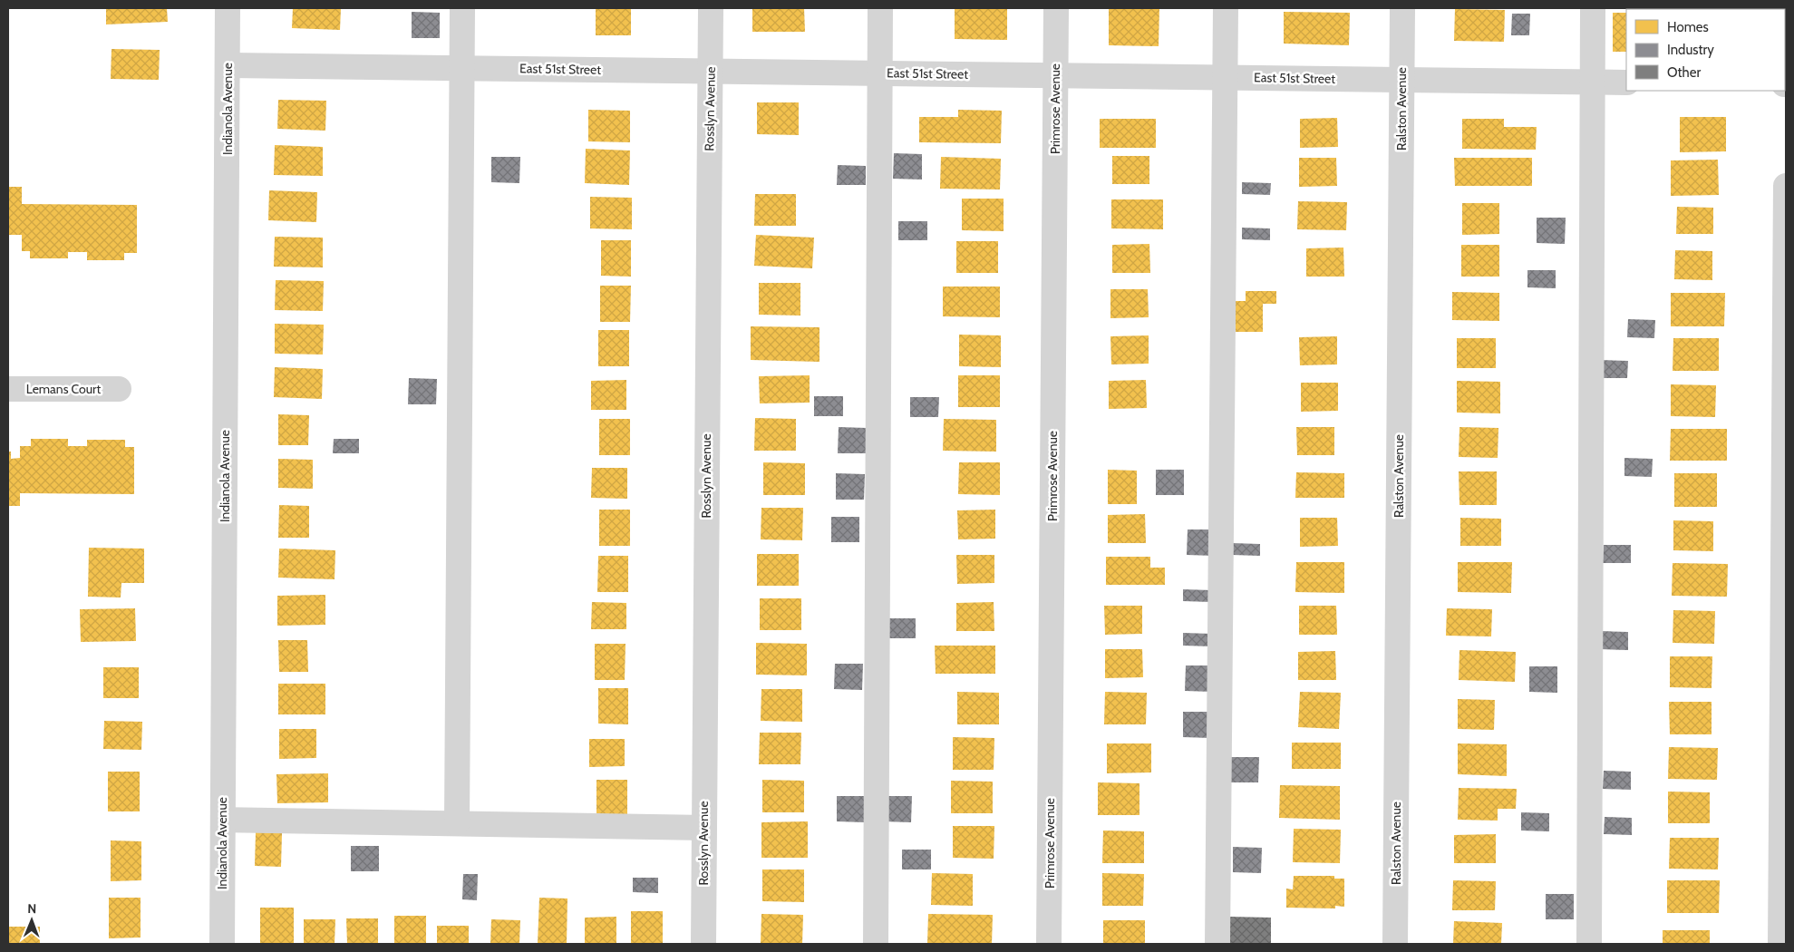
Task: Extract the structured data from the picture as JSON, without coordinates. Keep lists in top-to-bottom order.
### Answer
{
  "streets": {
    "street": [
      "East 51st Street",
      "Indianola Avenue",
      "Rosslyn Avenue",
      "Primrose Avenue",
      "Ralston Avenue",
      "Lemans Court"
    ]
  },
  "crossings": [
    ["East 51st Street", "Indianola Avenue"],
    ["East 51st Street", "Rosslyn Avenue"],
    ["East 51st Street", "Primrose Avenue"],
    ["East 51st Street", "Ralston Avenue"]
  ],
  "legend": ["Homes", "Industry", "Other"],
  "north": "top"
}
